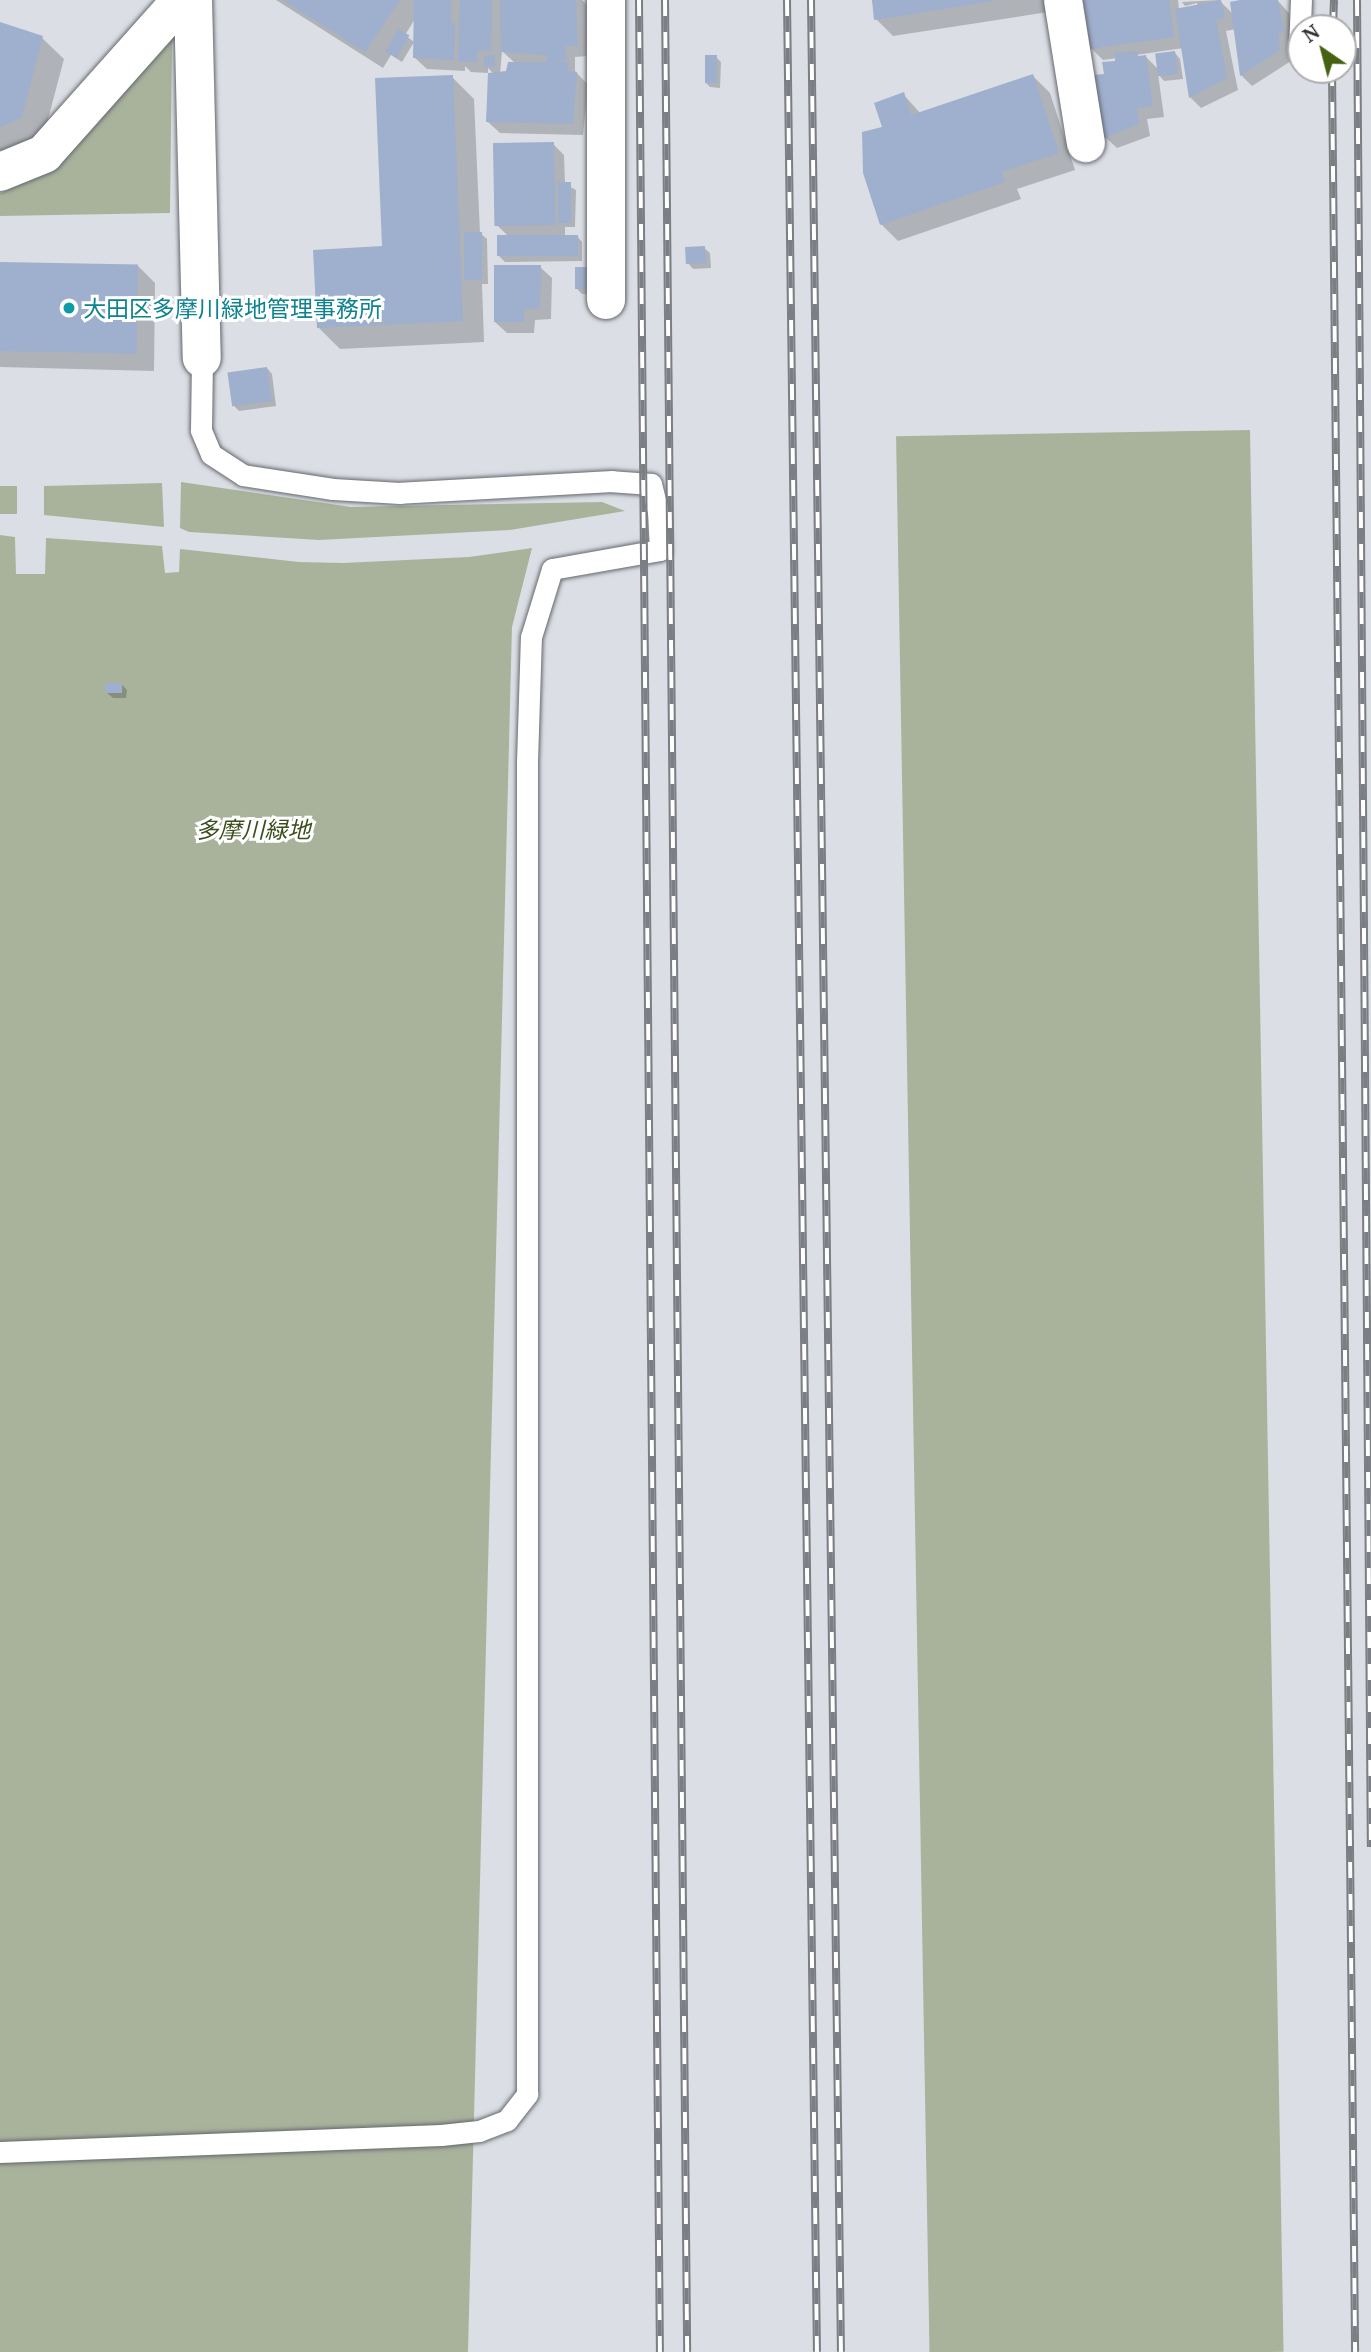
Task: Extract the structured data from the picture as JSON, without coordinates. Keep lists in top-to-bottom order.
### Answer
{
  "parks": ["多摩川緑地"],
  "places": ["大田区多摩川緑地管理事務所"],
  "north": "top left"
}
